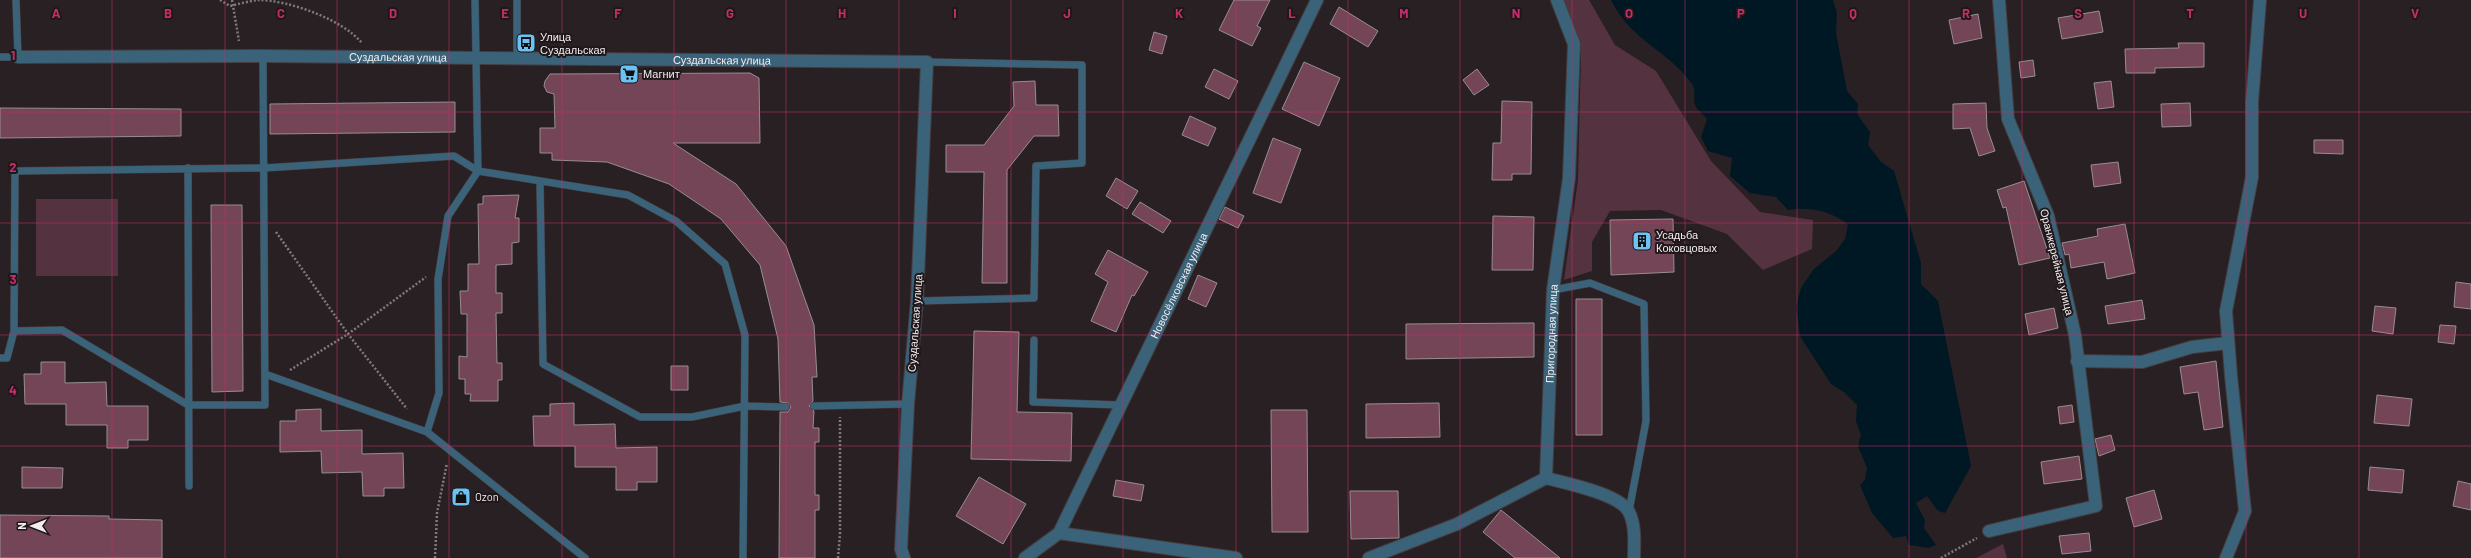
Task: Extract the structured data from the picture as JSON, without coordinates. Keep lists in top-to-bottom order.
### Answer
{
  "streets": {
    "street": [
      "Суздальская улица",
      "Оранжерейная улица",
      "Новосёлковская улица",
      "Пригородная улица"
    ]
  },
  "places": {
    "bus stop": ["Улица Суздальская"],
    "supermarket": ["Магнит"],
    "building": ["Усадьба Коковцовых"],
    "shop": ["Ozon"]
  },
  "north": "left",
  "grid": {
    "columns": [
      "A",
      "B",
      "C",
      "D",
      "E",
      "F",
      "G",
      "H",
      "I",
      "J",
      "K",
      "L",
      "M",
      "N",
      "O",
      "P",
      "Q",
      "R",
      "S",
      "T",
      "U",
      "V"
    ],
    "rows": [
      "1",
      "2",
      "3",
      "4"
    ]
  }
}
